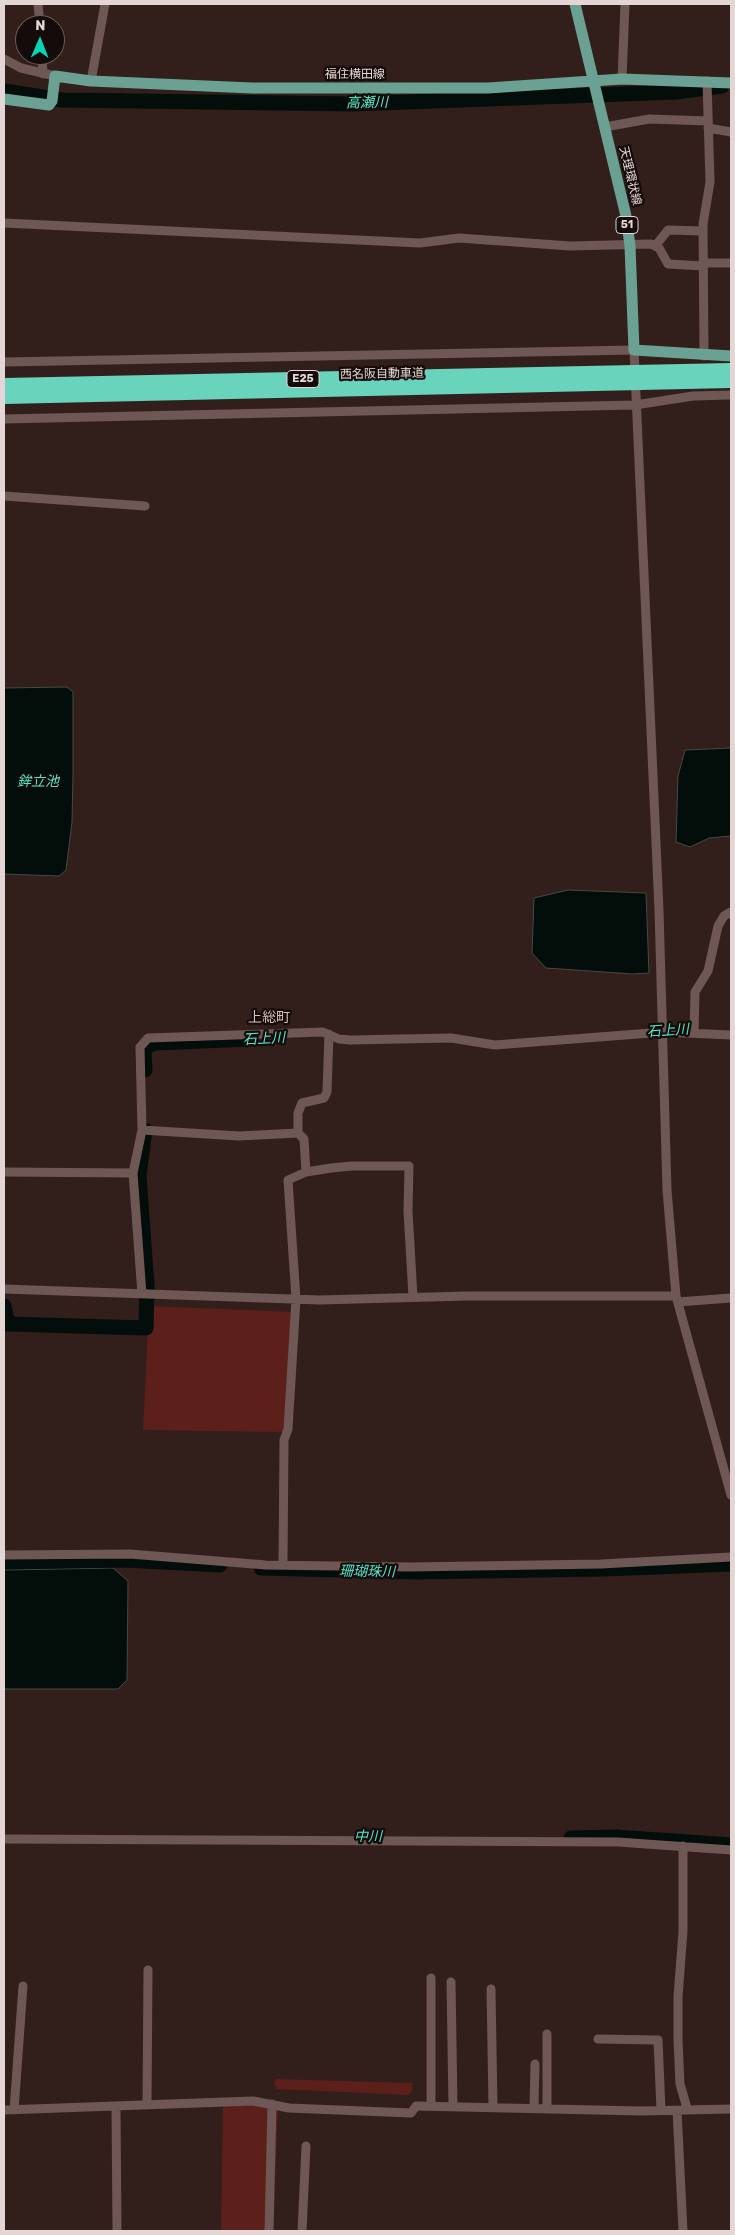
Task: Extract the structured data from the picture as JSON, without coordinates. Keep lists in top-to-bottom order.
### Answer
{
  "streets": {
    "highway": ["西名阪自動車道", "E25"],
    "main road": ["福住横田線", "天理環状線", "51"]
  },
  "crossings": [
    ["福住横田線", "天理環状線"]
  ],
  "districts": ["上総町"],
  "water": [
    "高瀬川",
    "鉾立池",
    "石上川",
    "珊瑚珠川",
    "中川"
  ],
  "north": "top"
}
